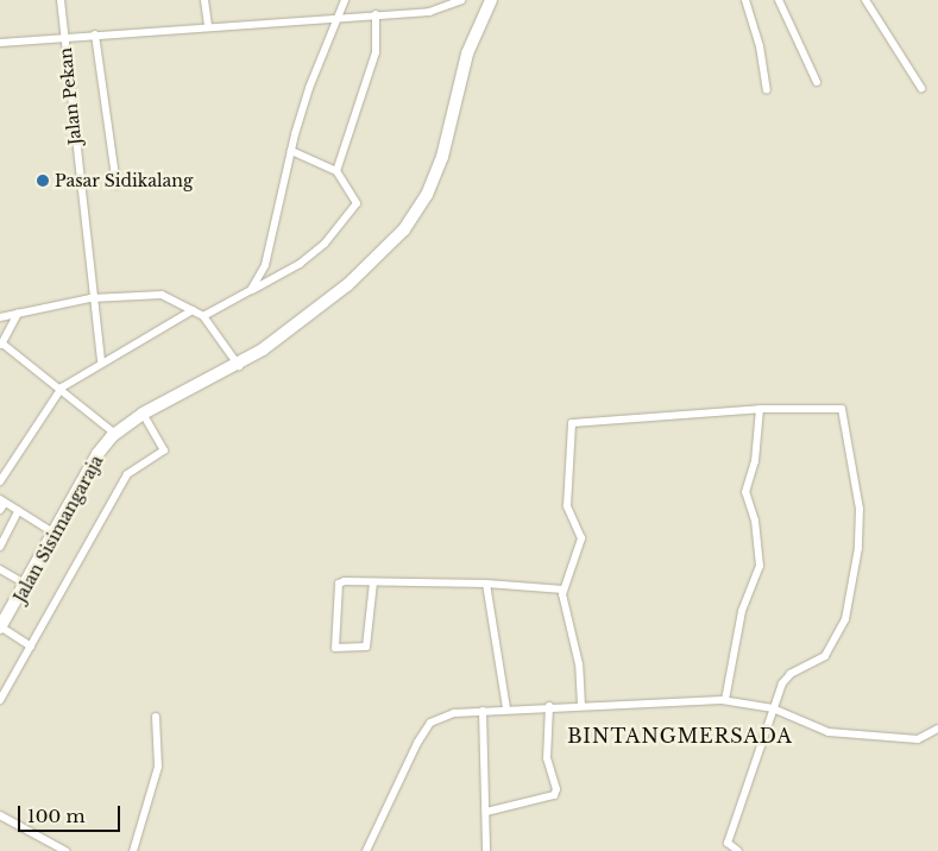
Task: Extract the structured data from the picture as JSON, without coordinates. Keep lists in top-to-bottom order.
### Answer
{
  "streets": {
    "highway": ["Jalan Sisimangaraja"],
    "street": ["Jalan Pekan"]
  },
  "districts": ["BINTANGMERSADA"],
  "places": ["Pasar Sidikalang"],
  "scale_bar": "100 m"
}
